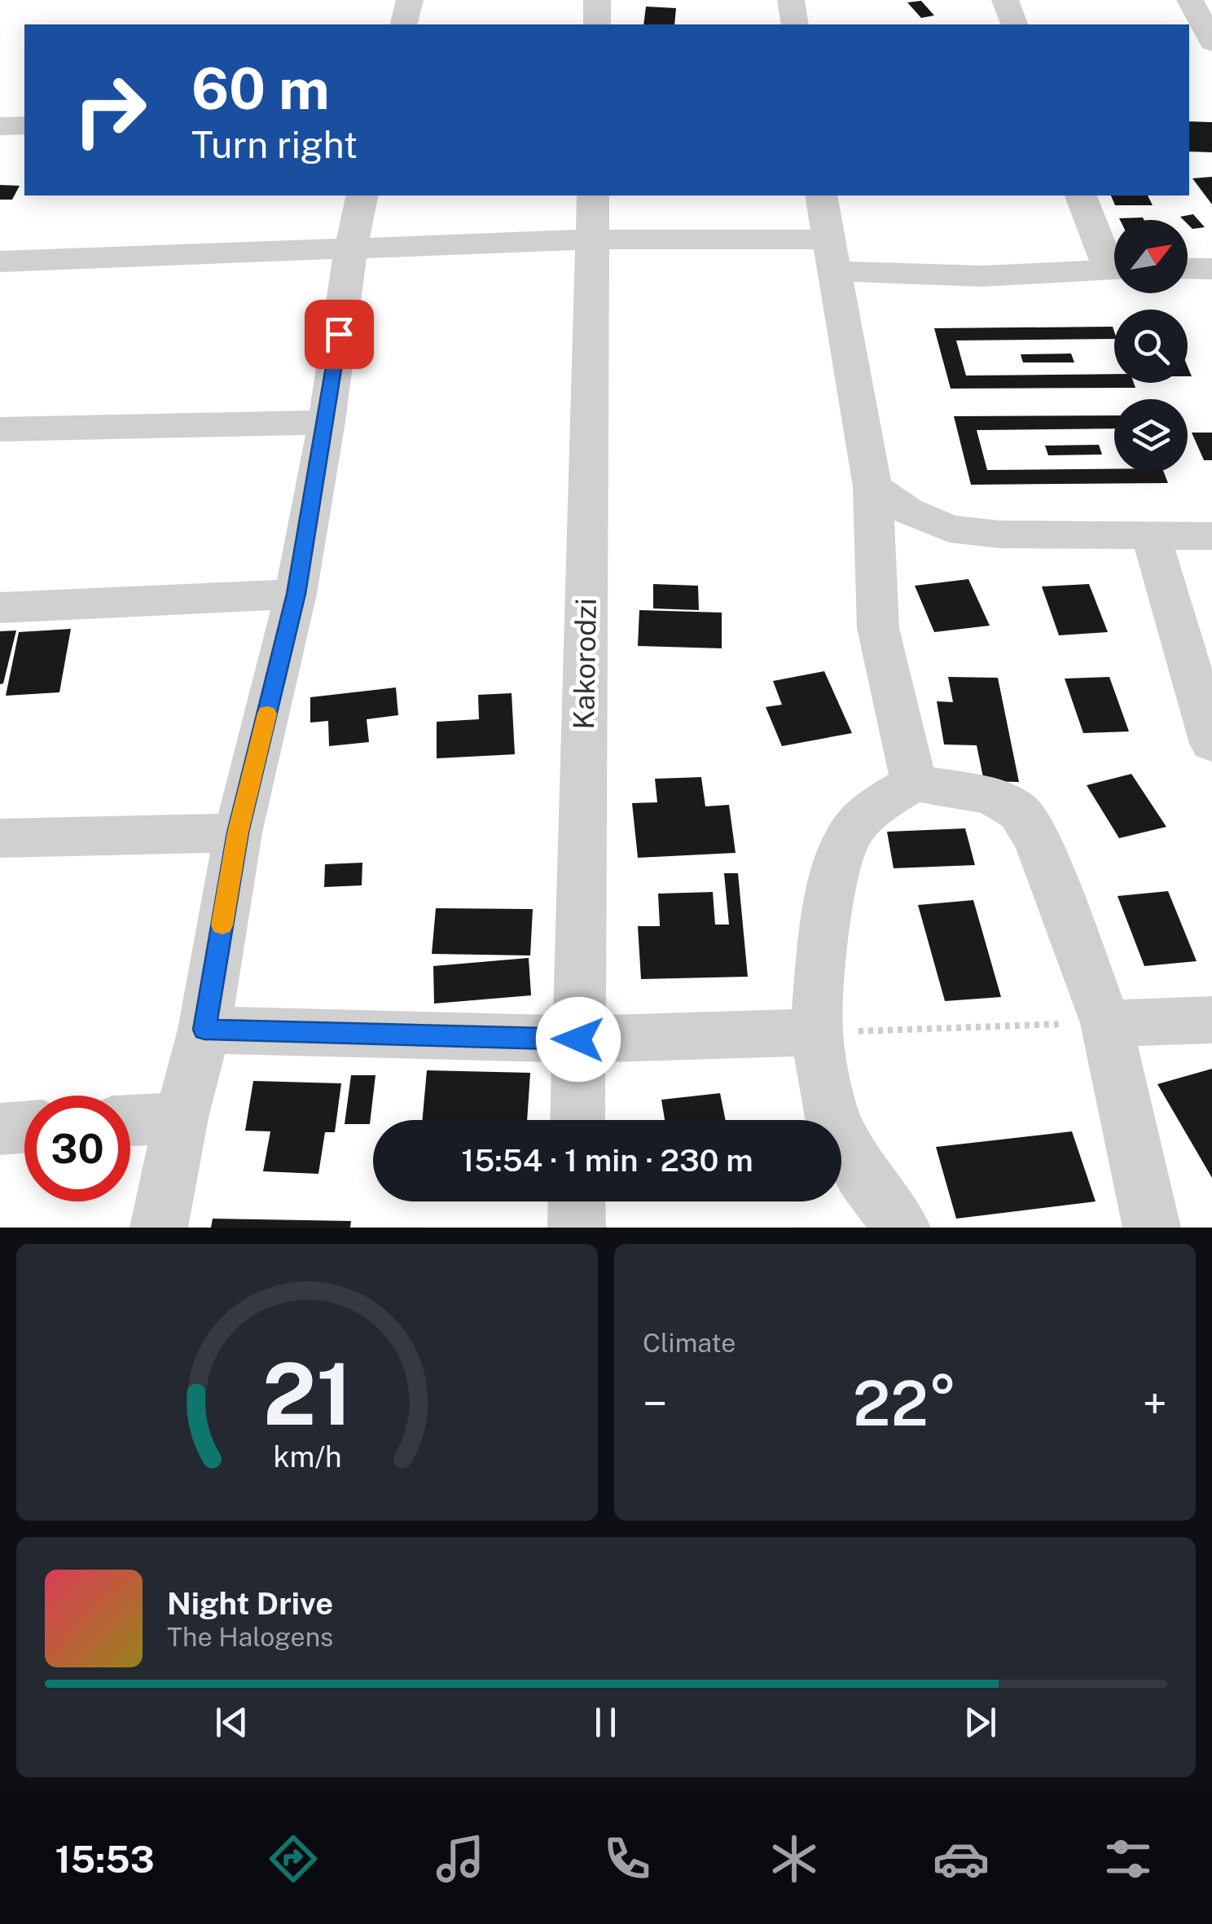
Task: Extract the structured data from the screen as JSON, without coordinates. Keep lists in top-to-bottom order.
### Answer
{
  "streets": {
    "street": ["Kakorodzi"]
  },
  "north": "top right",
  "page": {
    "turn": ["60 m", "Turn right"],
    "limit": "30",
    "trip": "15:54 · 1 min · 230 m",
    "tile": "Climate",
    "heat": ["−", "22°", "+"],
    "song": ["Night Drive", "The Halogens"],
    "tabs": "15:53",
    "gauge": ["21", "km/h"]
  }
}
